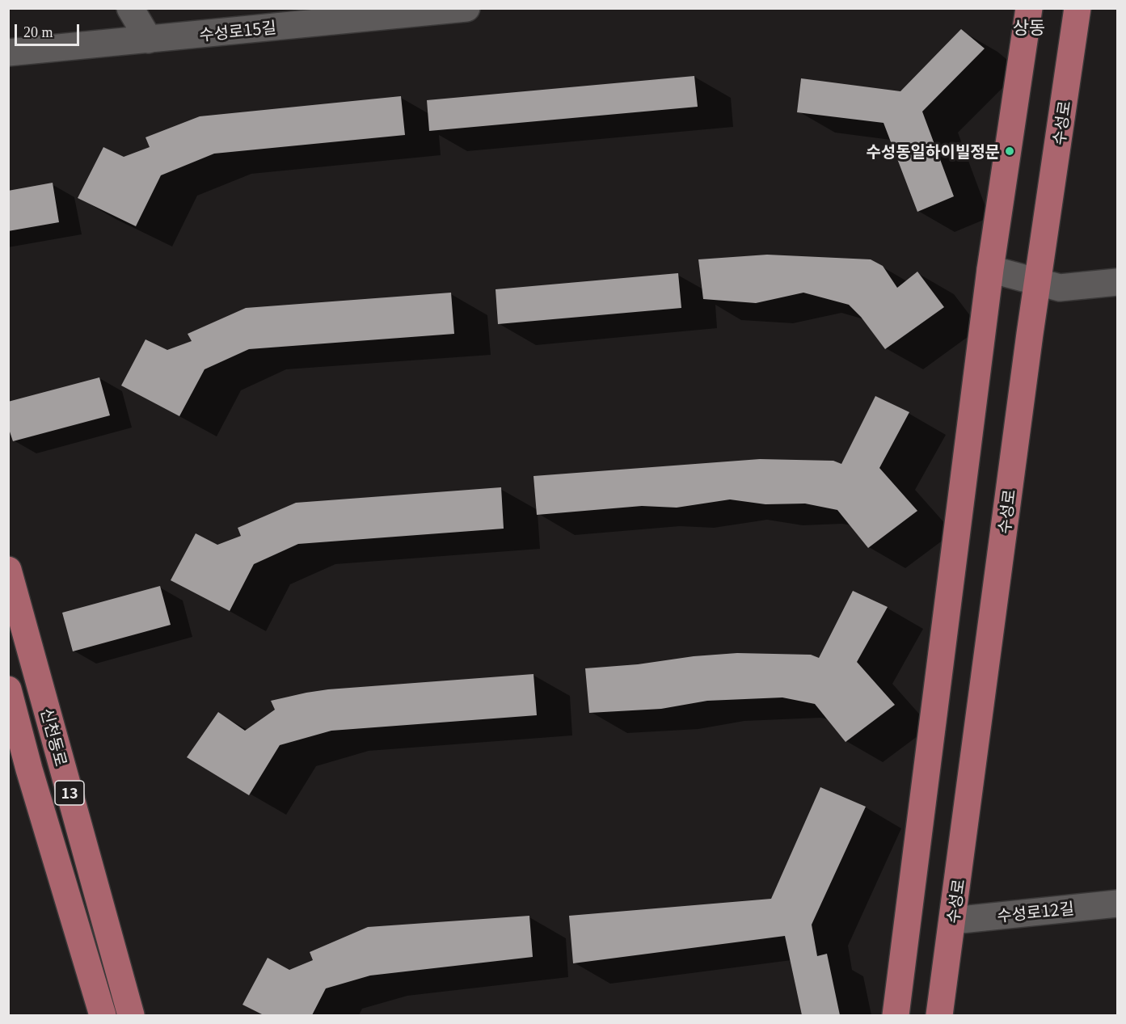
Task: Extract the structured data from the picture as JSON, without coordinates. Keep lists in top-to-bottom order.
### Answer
{
  "streets": {
    "main road": ["수성로", "신천동로", "13"],
    "street": ["수성로15길", "수성로12길"]
  },
  "crossings": [
    ["수성로", "수성로12길"]
  ],
  "districts": ["상동"],
  "places": ["수성동일하이빌정문"],
  "scale_bar": "20 m"
}
